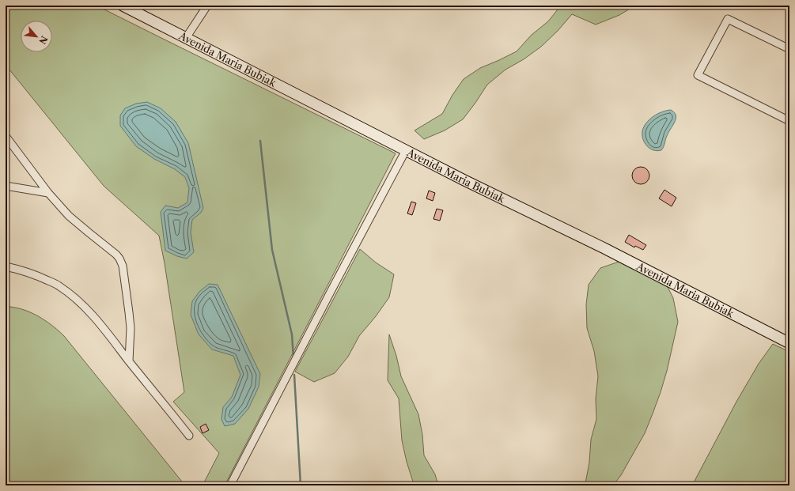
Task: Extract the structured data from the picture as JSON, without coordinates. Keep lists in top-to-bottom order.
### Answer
{
  "streets": {
    "street": ["Avenida Maria Bubiak"]
  },
  "north": "bottom right"
}
